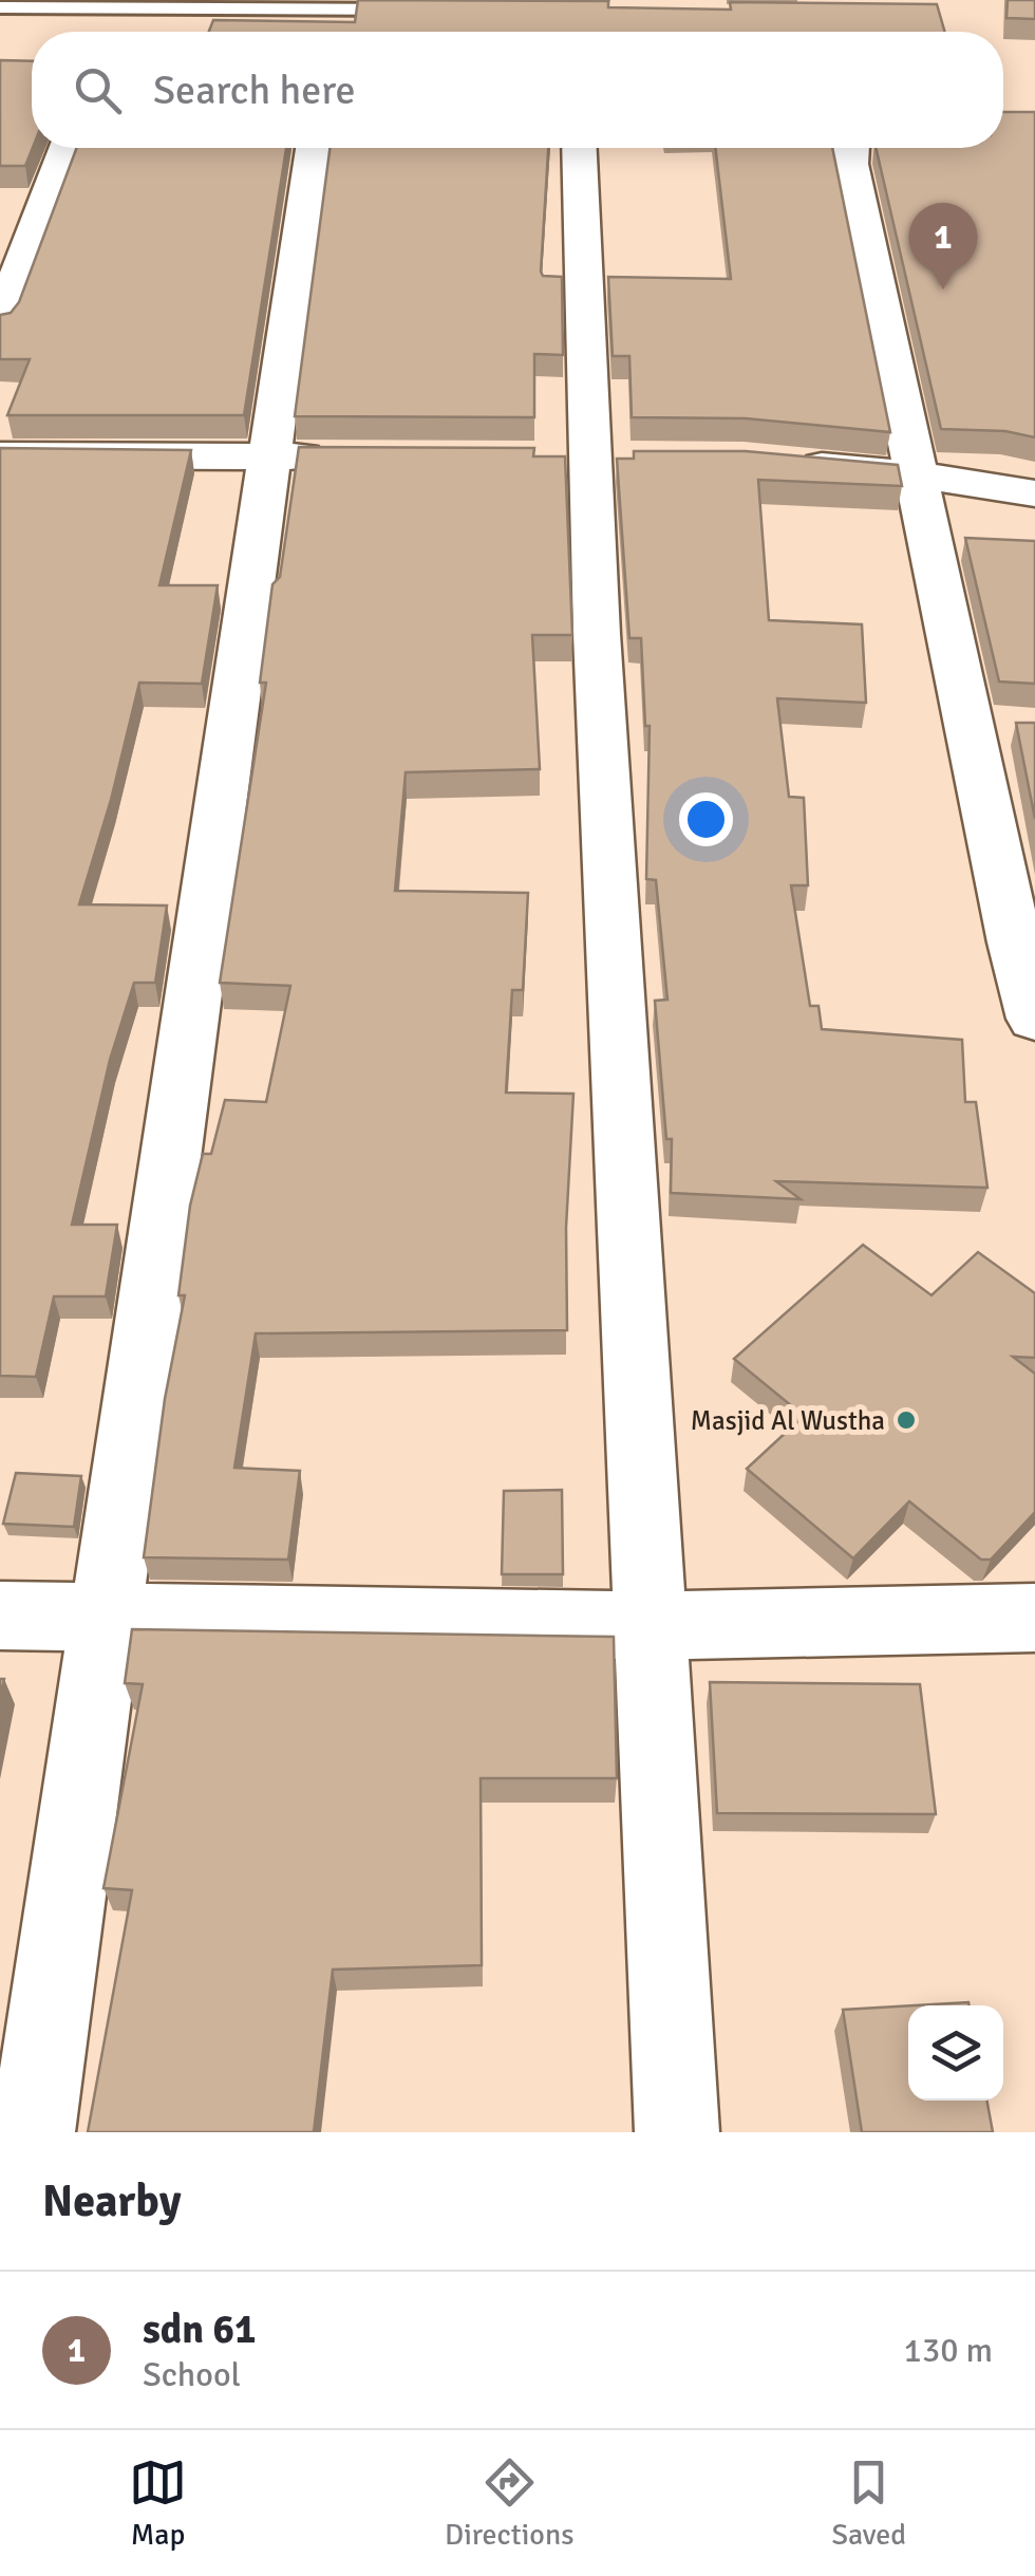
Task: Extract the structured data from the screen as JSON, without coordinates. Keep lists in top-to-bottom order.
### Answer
{
  "places": ["Masjid Al Wustha"],
  "page": {
    "search": "Search here",
    "pins": "1",
    "heading": "Nearby",
    "list": [
      {
        "mark": "1",
        "name": "sdn 61",
        "note": "School",
        "value": "130 m"
      }
    ],
    "nav": ["Map", "Directions", "Saved"]
  }
}
